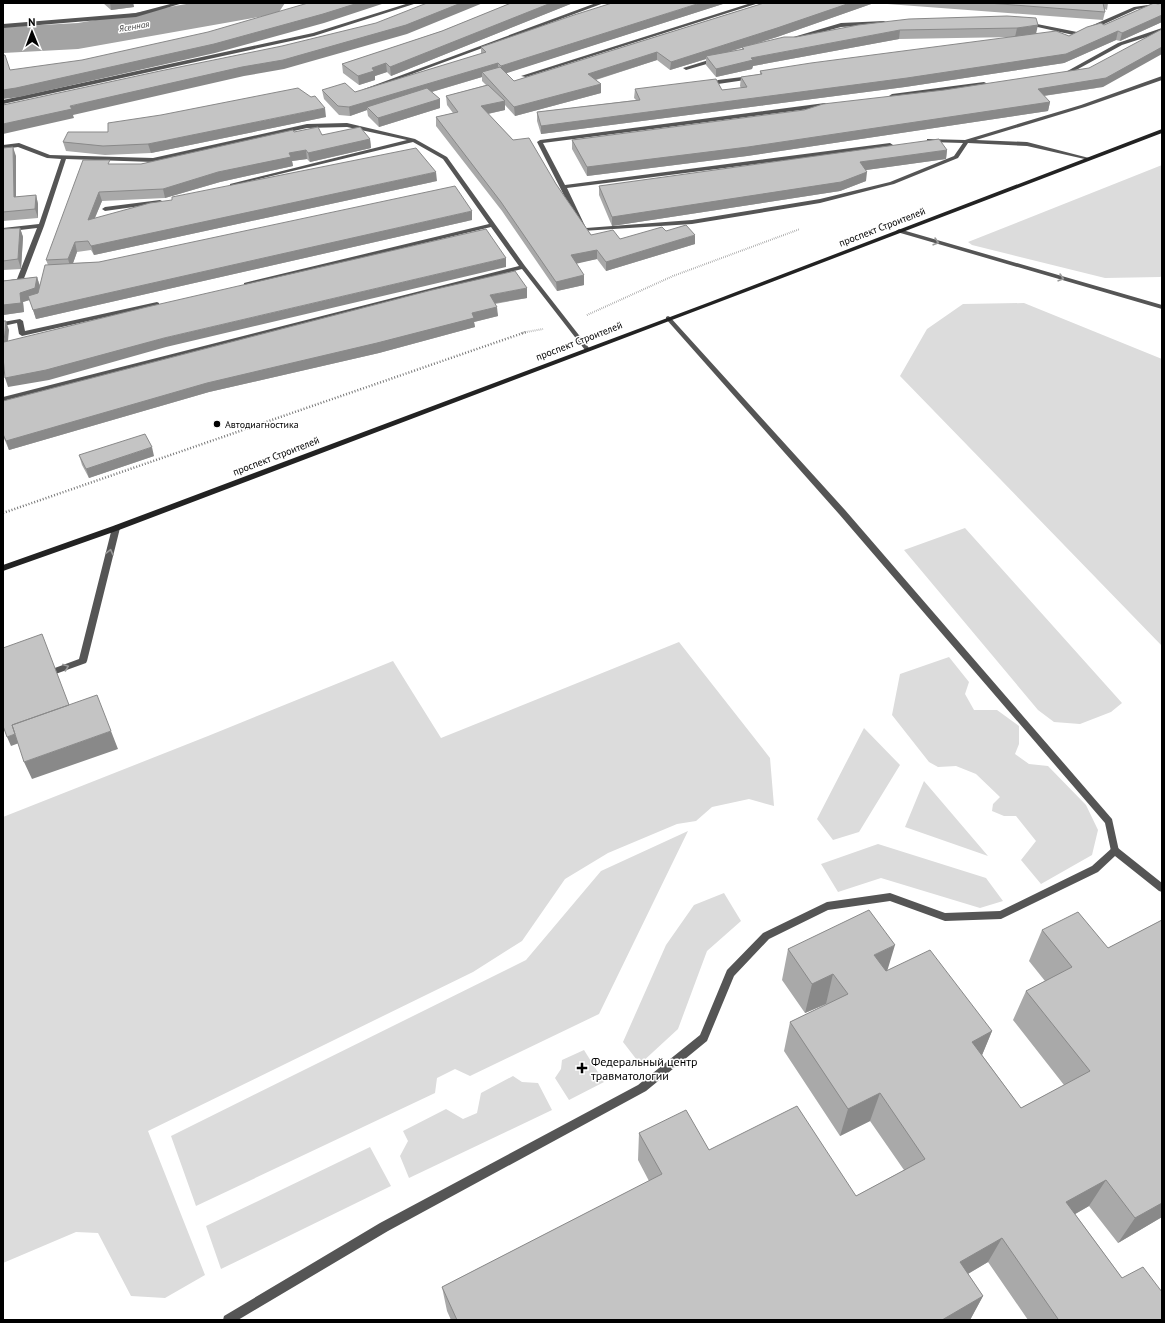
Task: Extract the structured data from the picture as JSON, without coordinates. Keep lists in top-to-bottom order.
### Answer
{
  "streets": {
    "main road": ["проспект Строителей"]
  },
  "water": ["Ясенная"],
  "places": {
    "other": ["Автодиагностика"],
    "health": ["Федеральный центр травматологии"]
  },
  "north": "top"
}
